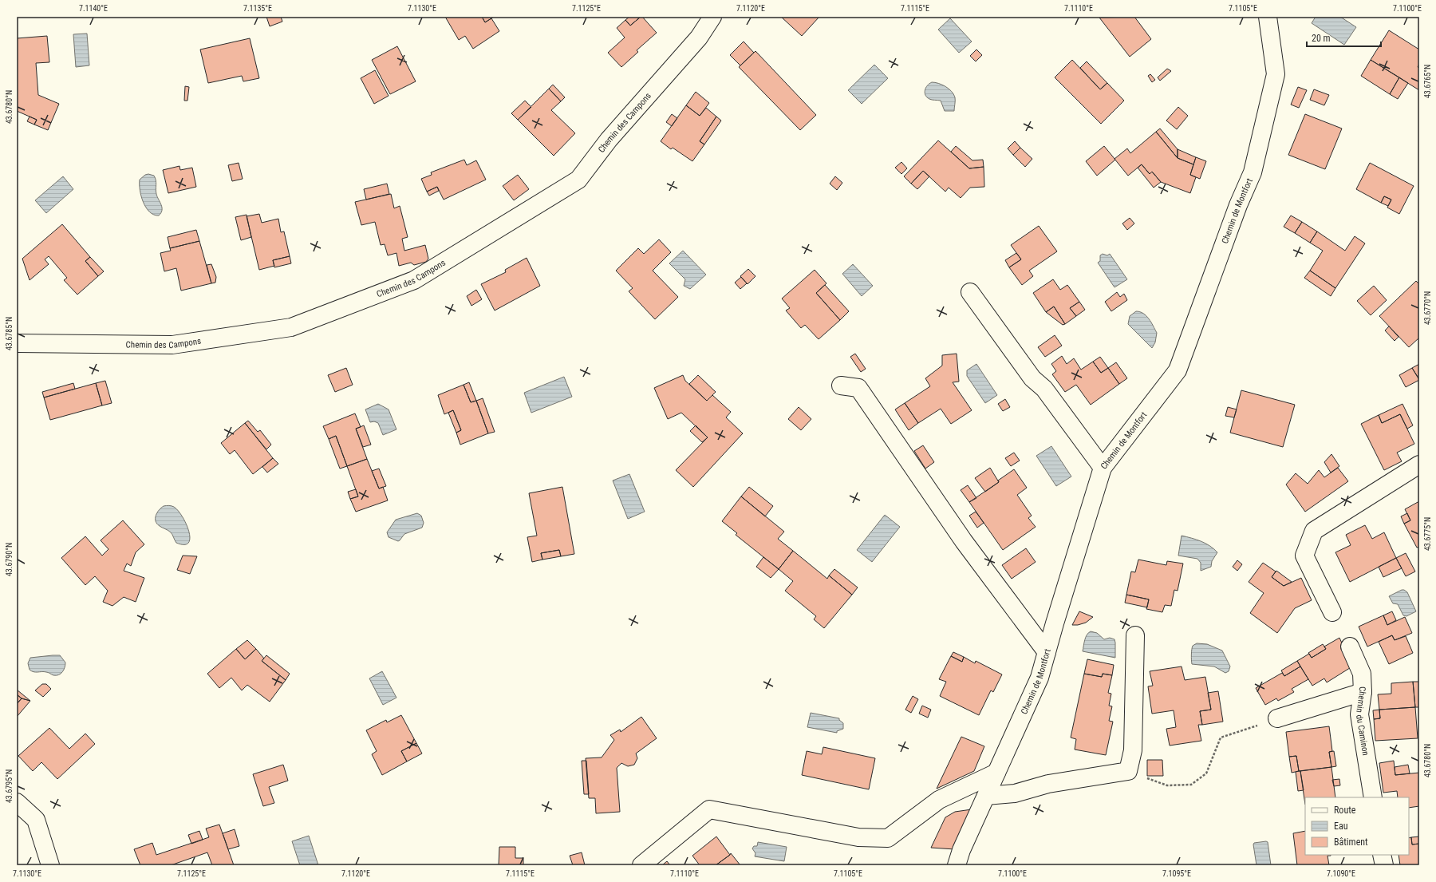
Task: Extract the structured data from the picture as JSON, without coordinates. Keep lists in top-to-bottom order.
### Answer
{
  "streets": {
    "street": ["Chemin des Campons", "Chemin de Montfort", "Chemin du Caminon"]
  },
  "legend": ["Route", "Eau", "Bâtiment"],
  "scale_bar": "20 m",
  "coordinates": [
    "7.1140°E",
    "7.1135°E",
    "7.1130°E",
    "7.1125°E",
    "7.1120°E",
    "7.1115°E",
    "7.1110°E",
    "7.1105°E",
    "7.1100°E",
    "43.6765°N",
    "43.6780°N",
    "43.6770°N",
    "43.6785°N",
    "43.6775°N",
    "43.6790°N",
    "43.6795°N",
    "7.1095°E",
    "7.1090°E"
  ]
}
